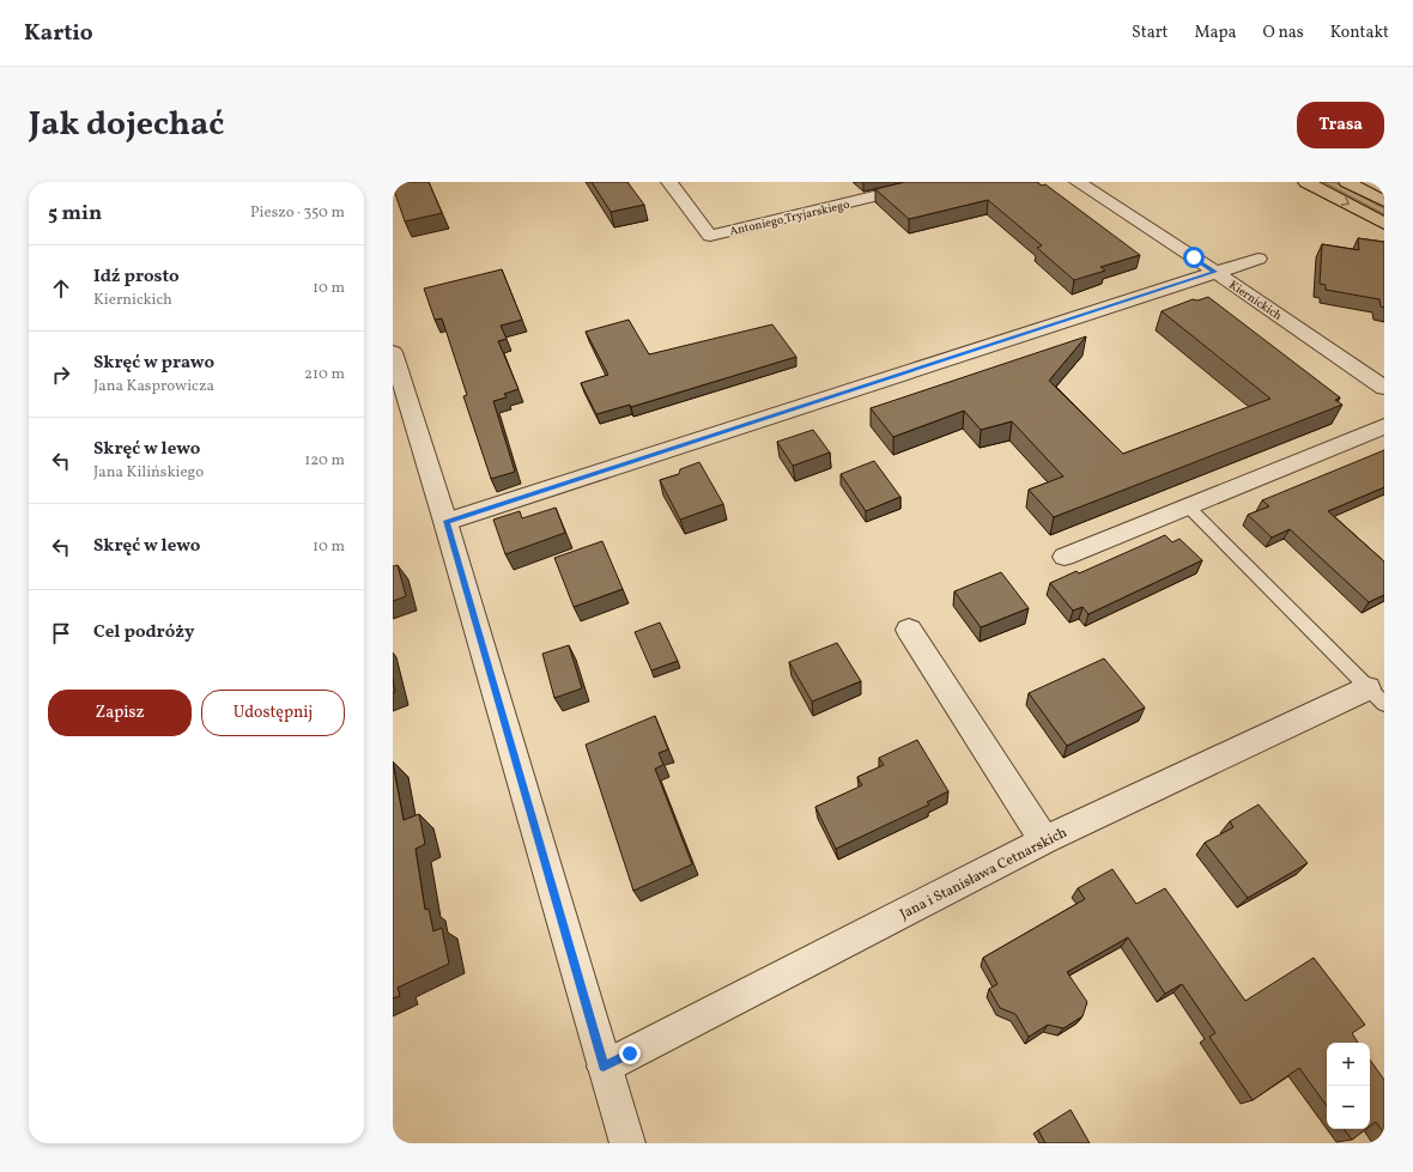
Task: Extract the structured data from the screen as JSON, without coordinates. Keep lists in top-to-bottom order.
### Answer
{
  "streets": {
    "street": ["Antoniego Tryjarskiego", "Kiernickich", "Jana i Stanisława Cetnarskich"]
  },
  "page": {
    "header": "Kartio",
    "nav": [
      "Start",
      "Mapa",
      "O nas",
      "Kontakt"
    ],
    "title": "Jak dojechać",
    "buttons": [
      "Trasa",
      ["Zapisz", "Udostępnij"]
    ],
    "heading": ["5 min", "Pieszo · 350 m"],
    "list": [
      ["Idź prosto", "Kiernickich", "10 m"],
      ["Skręć w prawo", "Jana Kasprowicza", "210 m"],
      ["Skręć w lewo", "Jana Kilińskiego", "120 m"],
      ["Skręć w lewo", "10 m"],
      "Cel podróży"
    ],
    "map_buttons": ["+", "−"]
  }
}
